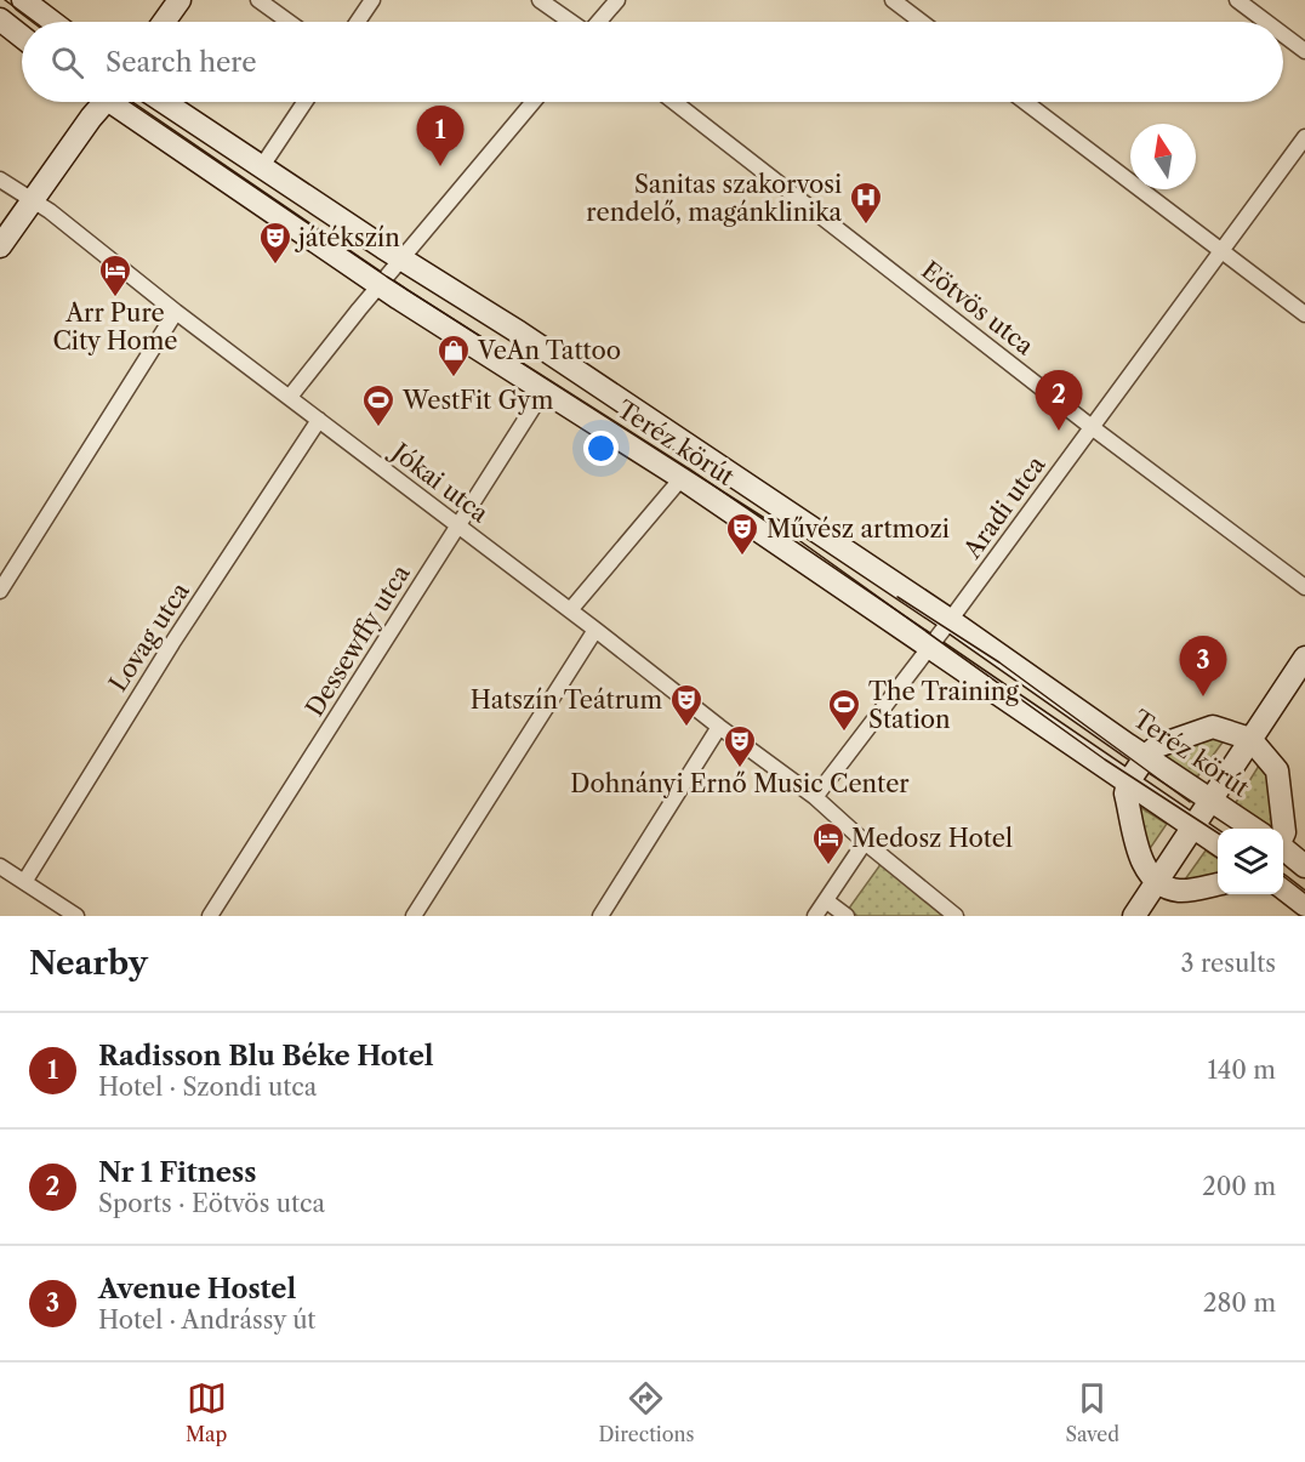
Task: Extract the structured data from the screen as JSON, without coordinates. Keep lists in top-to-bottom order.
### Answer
{
  "streets": {
    "main road": ["Teréz körút"],
    "street": [
      "Eötvös utca",
      "Jókai utca",
      "Aradi utca",
      "Lovag utca",
      "Dessewffy utca"
    ]
  },
  "crossings": [
    ["Eötvös utca", "Aradi utca"],
    ["Teréz körút", "Aradi utca"],
    ["Teréz körút", "Dessewffy utca"],
    ["Jókai utca", "Aradi utca"],
    ["Jókai utca", "Lovag utca"],
    ["Jókai utca", "Dessewffy utca"]
  ],
  "places": {
    "hospital": ["Sanitas szakorvosi rendelő, magánklinika"],
    "theatre": [
      "játékszín",
      "Művész artmozi",
      "Hatszín Teátrum",
      "Dohnányi Ernő Music Center"
    ],
    "hotel": ["Arr Pure City Home", "Medosz Hotel"],
    "shop": ["VeAn Tattoo"],
    "sports": ["WestFit Gym", "The Training Station"]
  },
  "north": "top",
  "page": {
    "search": "Search here",
    "pins": ["1", "2", "3"],
    "heading": ["Nearby", "3 results"],
    "list": [
      {
        "mark": "1",
        "name": "Radisson Blu Béke Hotel",
        "note": "Hotel · Szondi utca",
        "value": "140 m"
      },
      {
        "mark": "2",
        "name": "Nr 1 Fitness",
        "note": "Sports · Eötvös utca",
        "value": "200 m"
      },
      {
        "mark": "3",
        "name": "Avenue Hostel",
        "note": "Hotel · Andrássy út",
        "value": "280 m"
      }
    ],
    "nav": ["Map", "Directions", "Saved"]
  }
}
